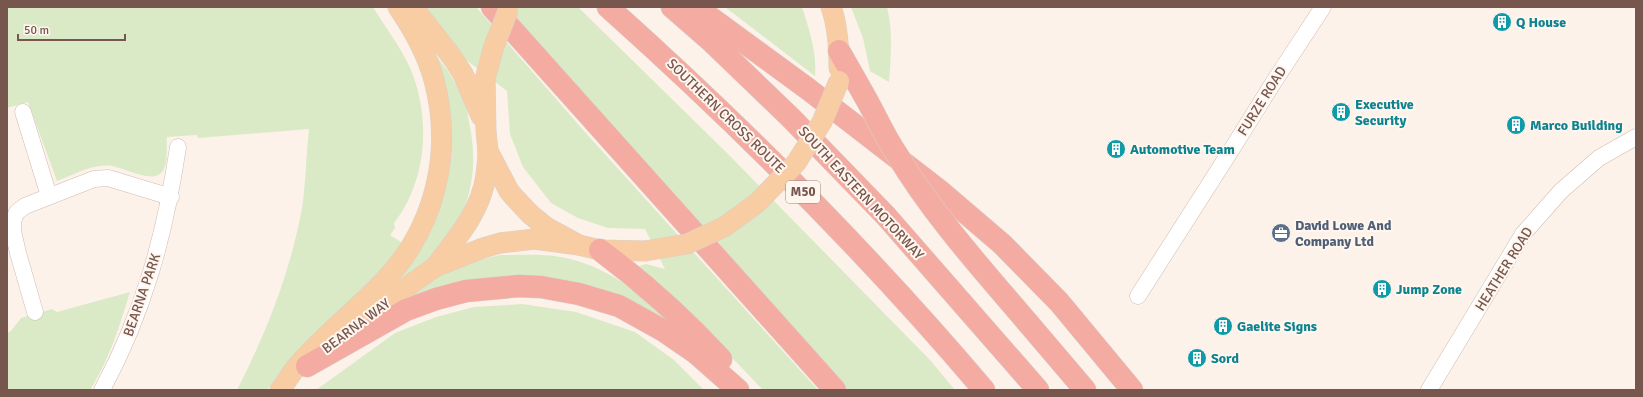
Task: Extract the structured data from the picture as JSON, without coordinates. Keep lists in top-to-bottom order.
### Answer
{
  "streets": {
    "highway": ["SOUTHERN CROSS ROUTE", "M50", "SOUTH EASTERN MOTORWAY"],
    "main road": ["BEARNA WAY"],
    "street": ["FURZE ROAD", "HEATHER ROAD", "BEARNA PARK"]
  },
  "places": {
    "building": [
      "Q House",
      "Executive Security",
      "Marco Building",
      "Automotive Team",
      "Jump Zone",
      "Gaelite Signs",
      "Sord"
    ],
    "office": ["David Lowe And Company Ltd"]
  },
  "scale_bar": "50 m"
}
